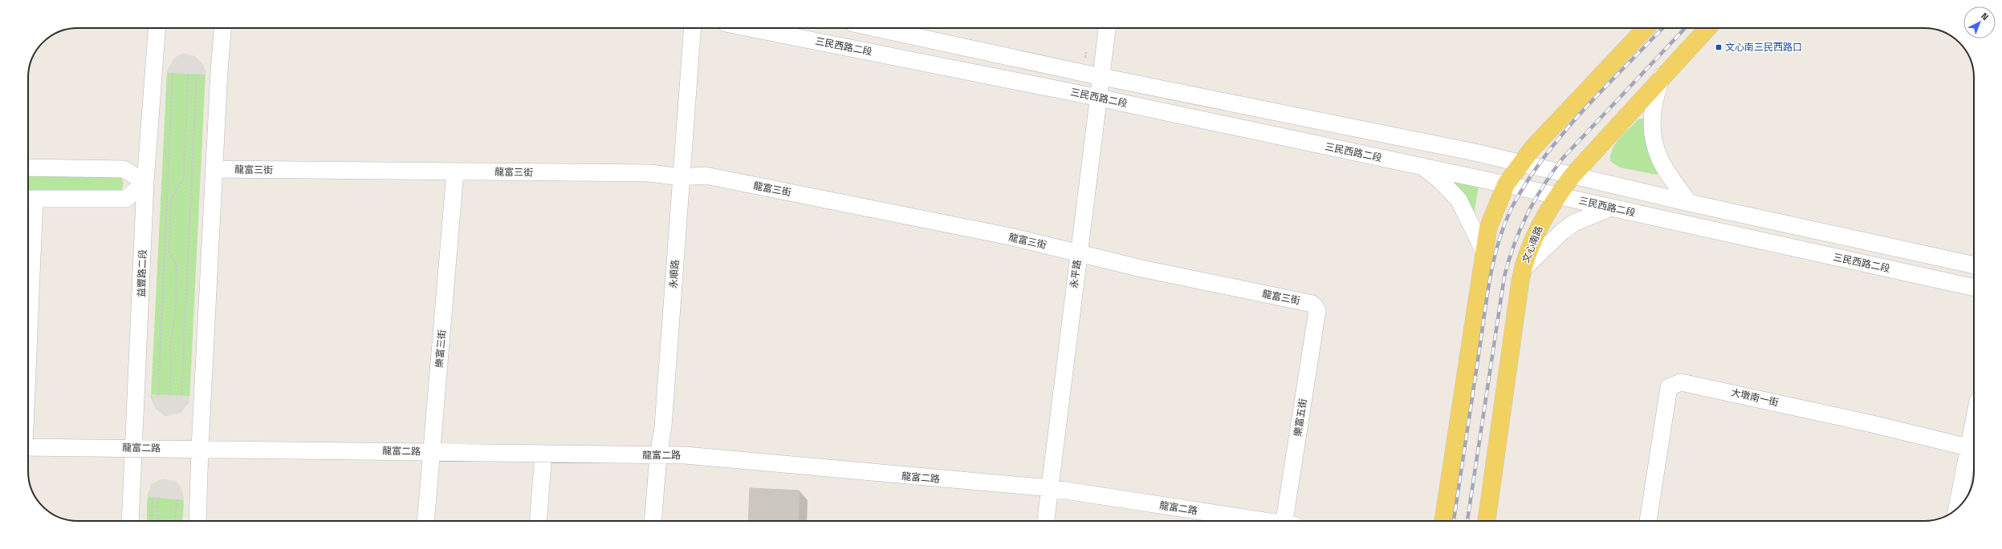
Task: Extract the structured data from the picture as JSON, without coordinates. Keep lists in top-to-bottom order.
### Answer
{
  "streets": {
    "main road": ["文心南路"],
    "street": [
      "三民西路二段",
      "龍富三街",
      "益豐路二段",
      "永順路",
      "永平路",
      "樂富三街",
      "大墩南一街",
      "樂富五街",
      "龍富二路"
    ]
  },
  "crossings": [
    ["三民西路二段", "文心南路"],
    ["三民西路二段", "永平路"],
    ["龍富三街", "永順路"],
    ["龍富三街", "永平路"],
    ["龍富三街", "樂富三街"],
    ["龍富三街", "樂富五街"],
    ["益豐路二段", "龍富二路"],
    ["永順路", "龍富二路"],
    ["永平路", "龍富二路"],
    ["樂富三街", "龍富二路"]
  ],
  "places": {
    "transit": ["文心南三民西路口"]
  },
  "north": "top right"
}
